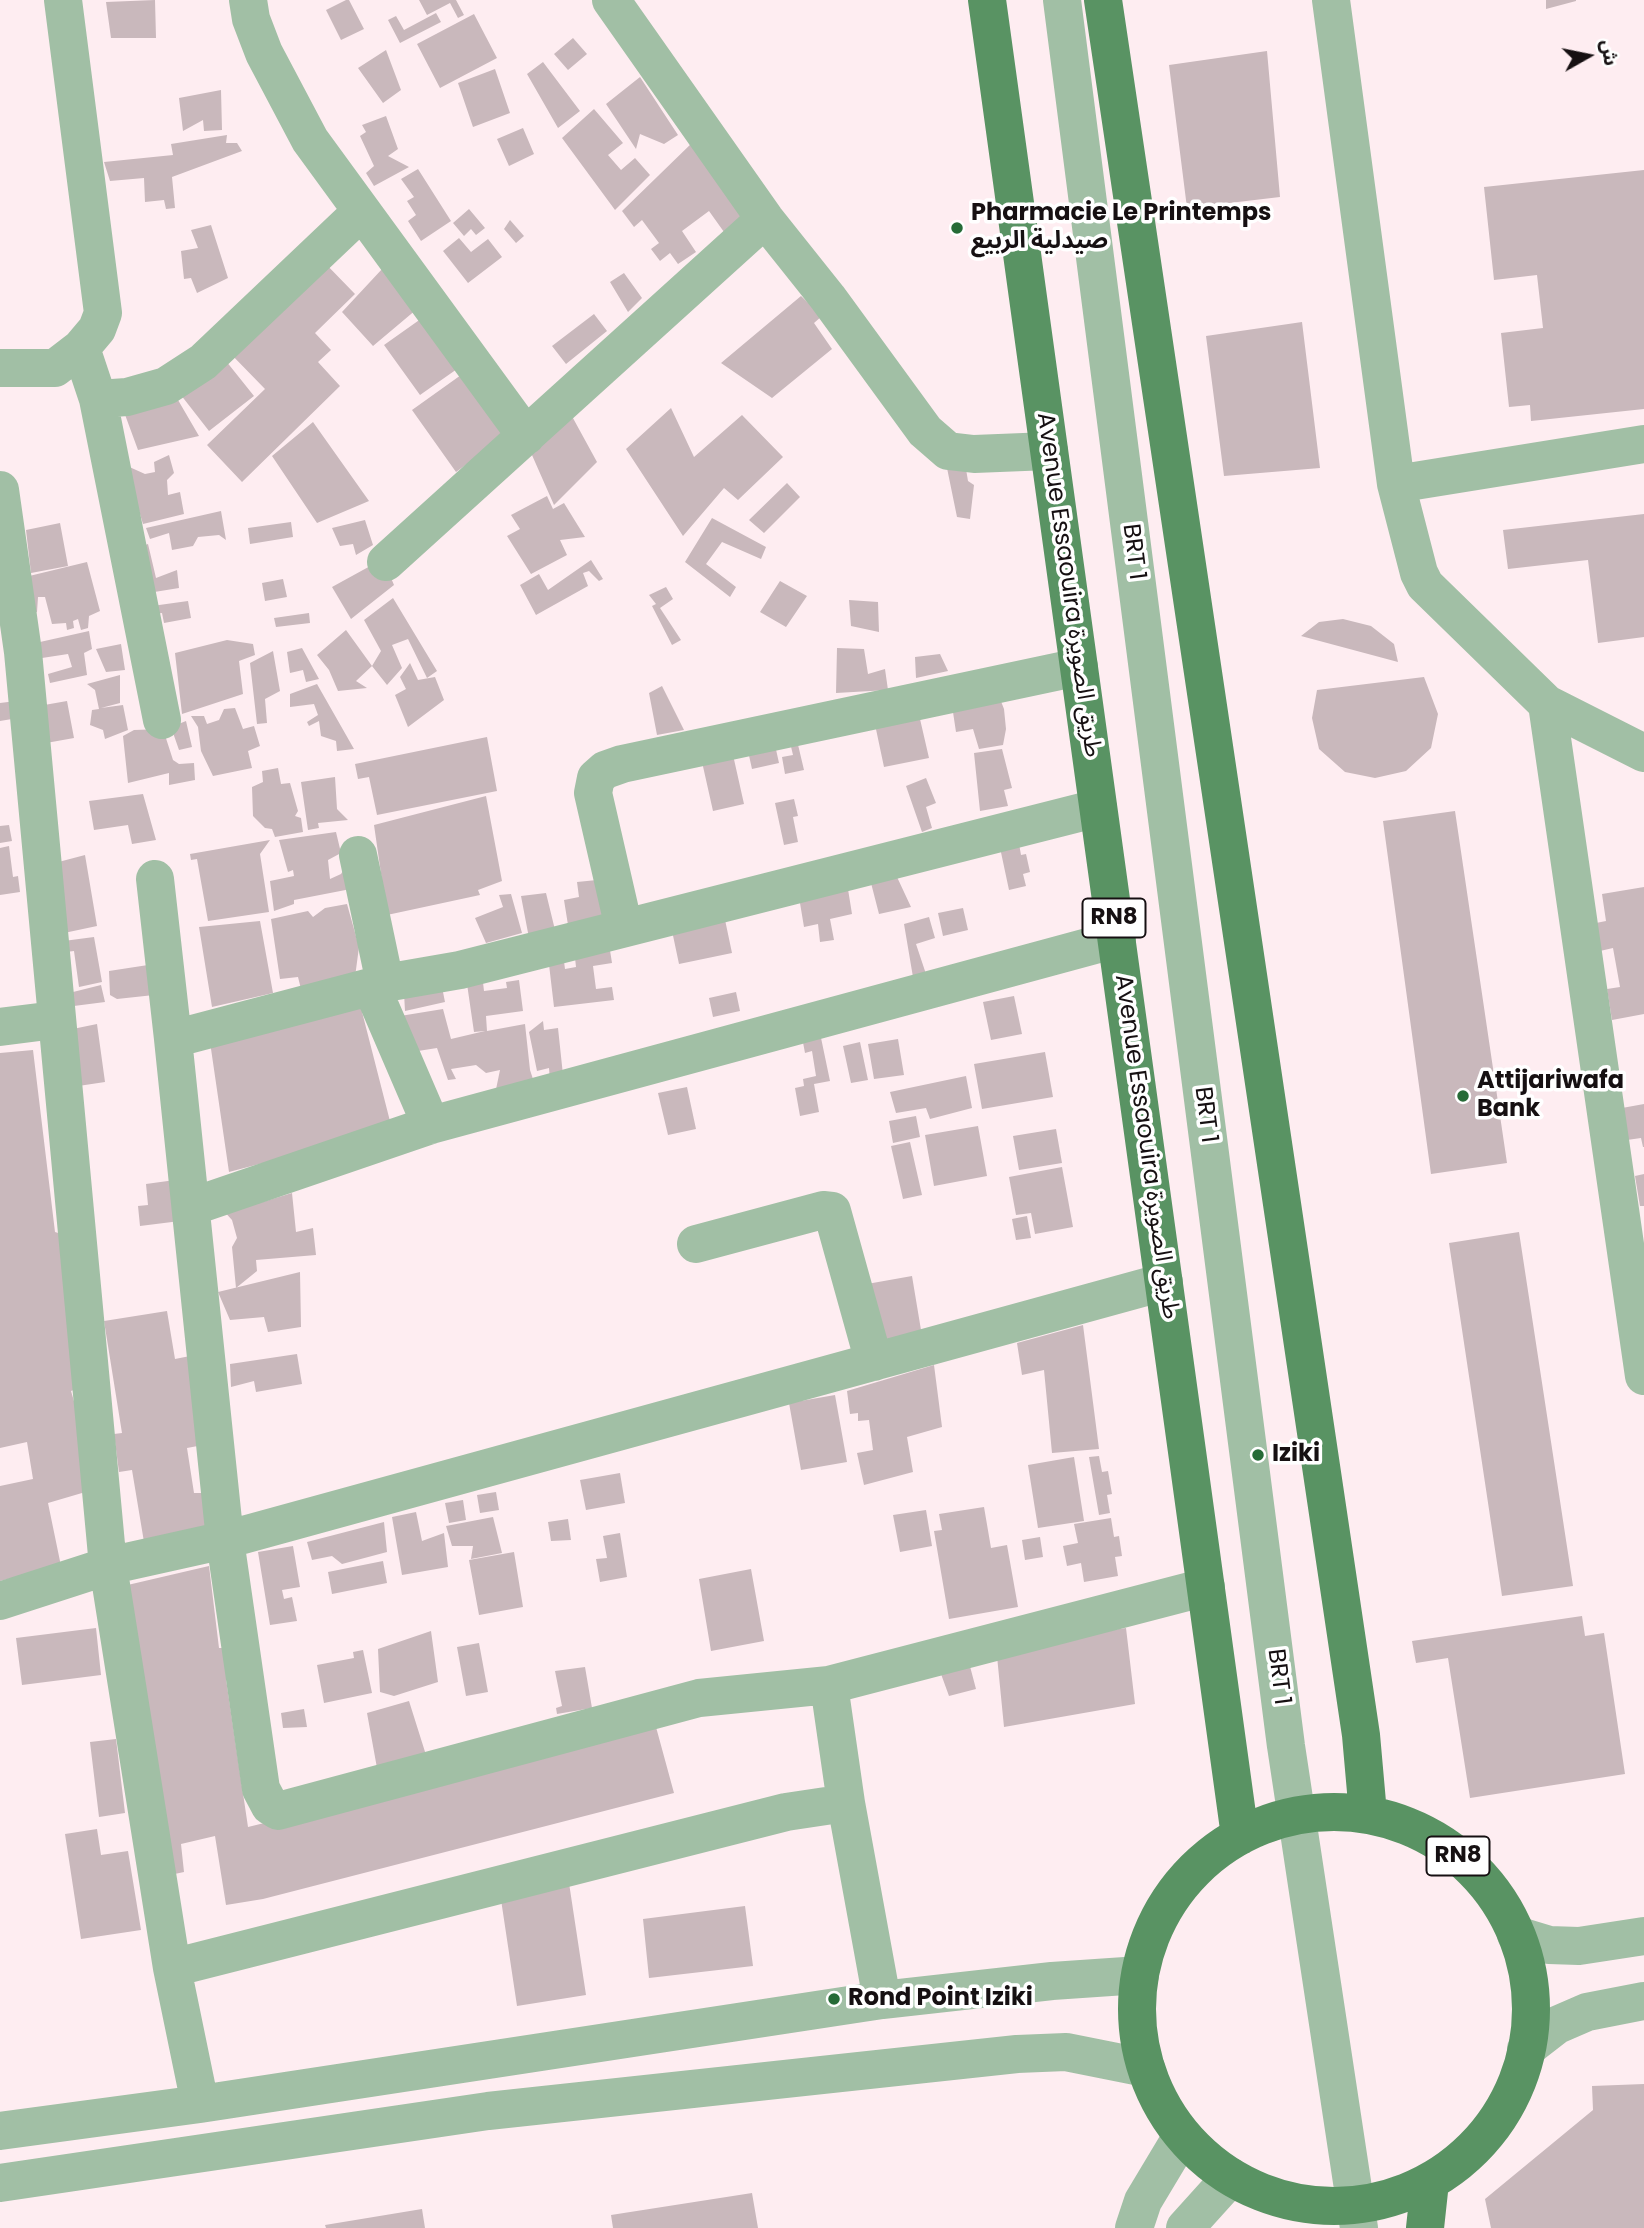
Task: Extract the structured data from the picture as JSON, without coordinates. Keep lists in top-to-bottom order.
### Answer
{
  "streets": {
    "main road": ["Avenue Essaouira طريق الصويرة", "RN8"],
    "street": ["BRT 1"]
  },
  "crossings": [
    ["BRT 1", "RN8"],
    ["Avenue Essaouira طريق الصويرة", "RN8"]
  ],
  "places": [
    "Pharmacie Le Printemps صيدلية الربيع",
    "Attijariwafa Bank",
    "Iziki",
    "Rond Point Iziki"
  ],
  "north": "right"
}
